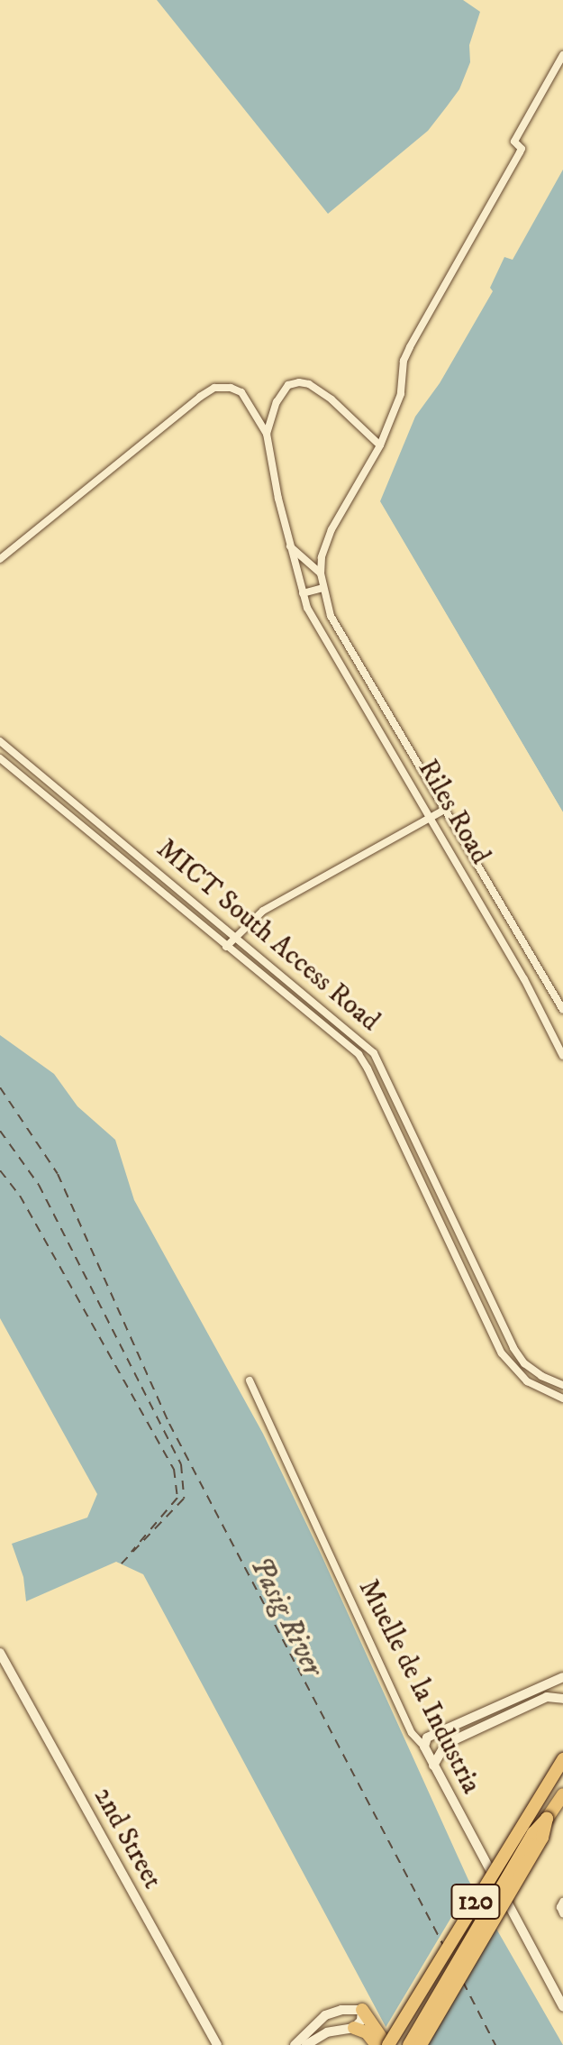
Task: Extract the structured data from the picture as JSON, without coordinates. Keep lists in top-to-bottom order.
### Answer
{
  "streets": {
    "highway": ["120"],
    "street": [
      "Riles Road",
      "MICT South Access Road",
      "Muelle de la Industria",
      "2nd Street"
    ]
  },
  "water": ["Pasig River"]
}
